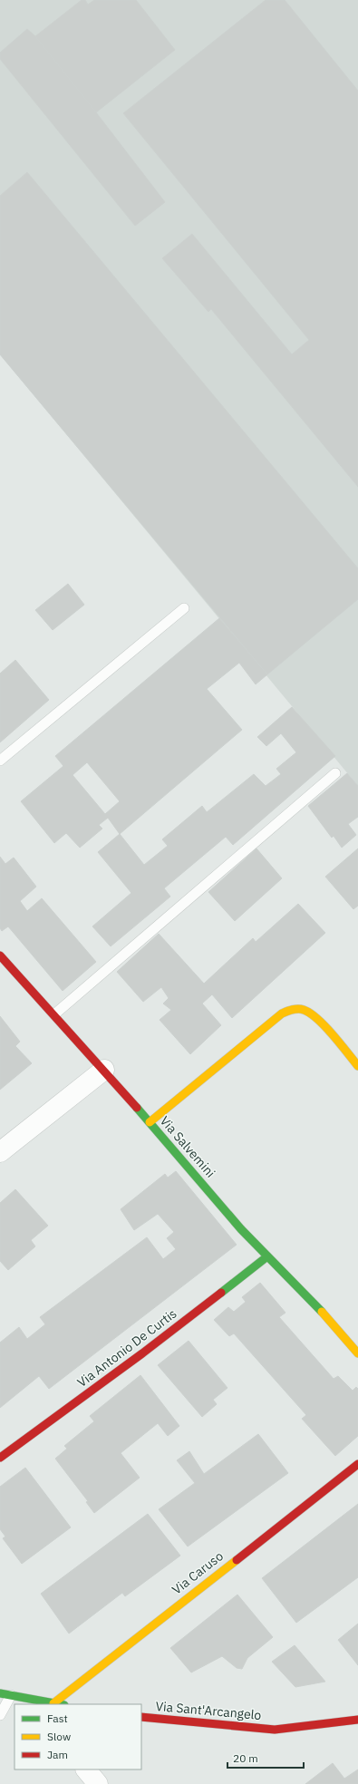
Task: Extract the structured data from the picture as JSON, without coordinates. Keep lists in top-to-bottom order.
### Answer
{
  "streets": {
    "street": [
      "Via Salvemini",
      "Via Antonio De Curtis",
      "Via Caruso",
      "Via Sant'Arcangelo"
    ]
  },
  "crossings": [
    ["Via Salvemini", "Via Antonio De Curtis"]
  ],
  "legend": ["Fast", "Slow", "Jam"],
  "scale_bar": "20 m"
}
